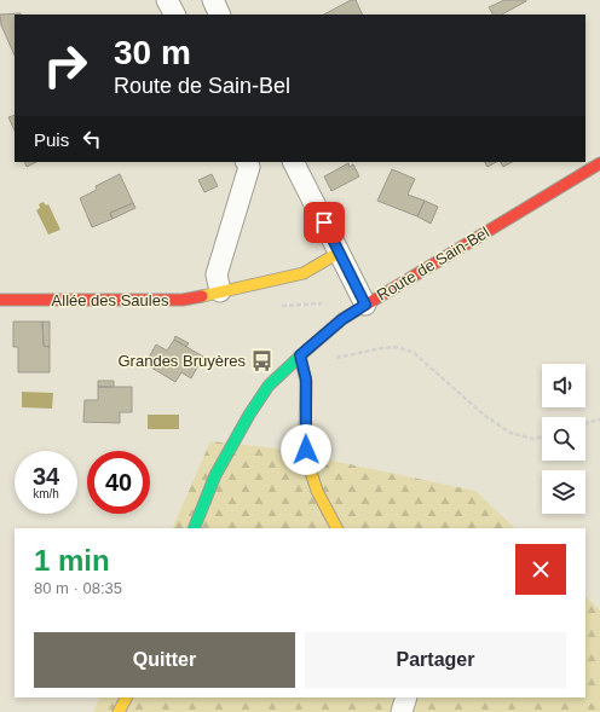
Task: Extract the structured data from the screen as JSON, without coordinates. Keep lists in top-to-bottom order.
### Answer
{
  "streets": {
    "main road": ["Route de Sain-Bel", "Allée des Saules"]
  },
  "places": {
    "bus stop": ["Grandes Bruyères"]
  },
  "page": {
    "turn": ["30 m", "Route de Sain-Bel"],
    "then": "Puis",
    "speed": "34 km/h",
    "limit": "40",
    "heading": ["1 min", "80 m · 08:35"],
    "buttons": ["Quitter", "Partager"]
  }
}
